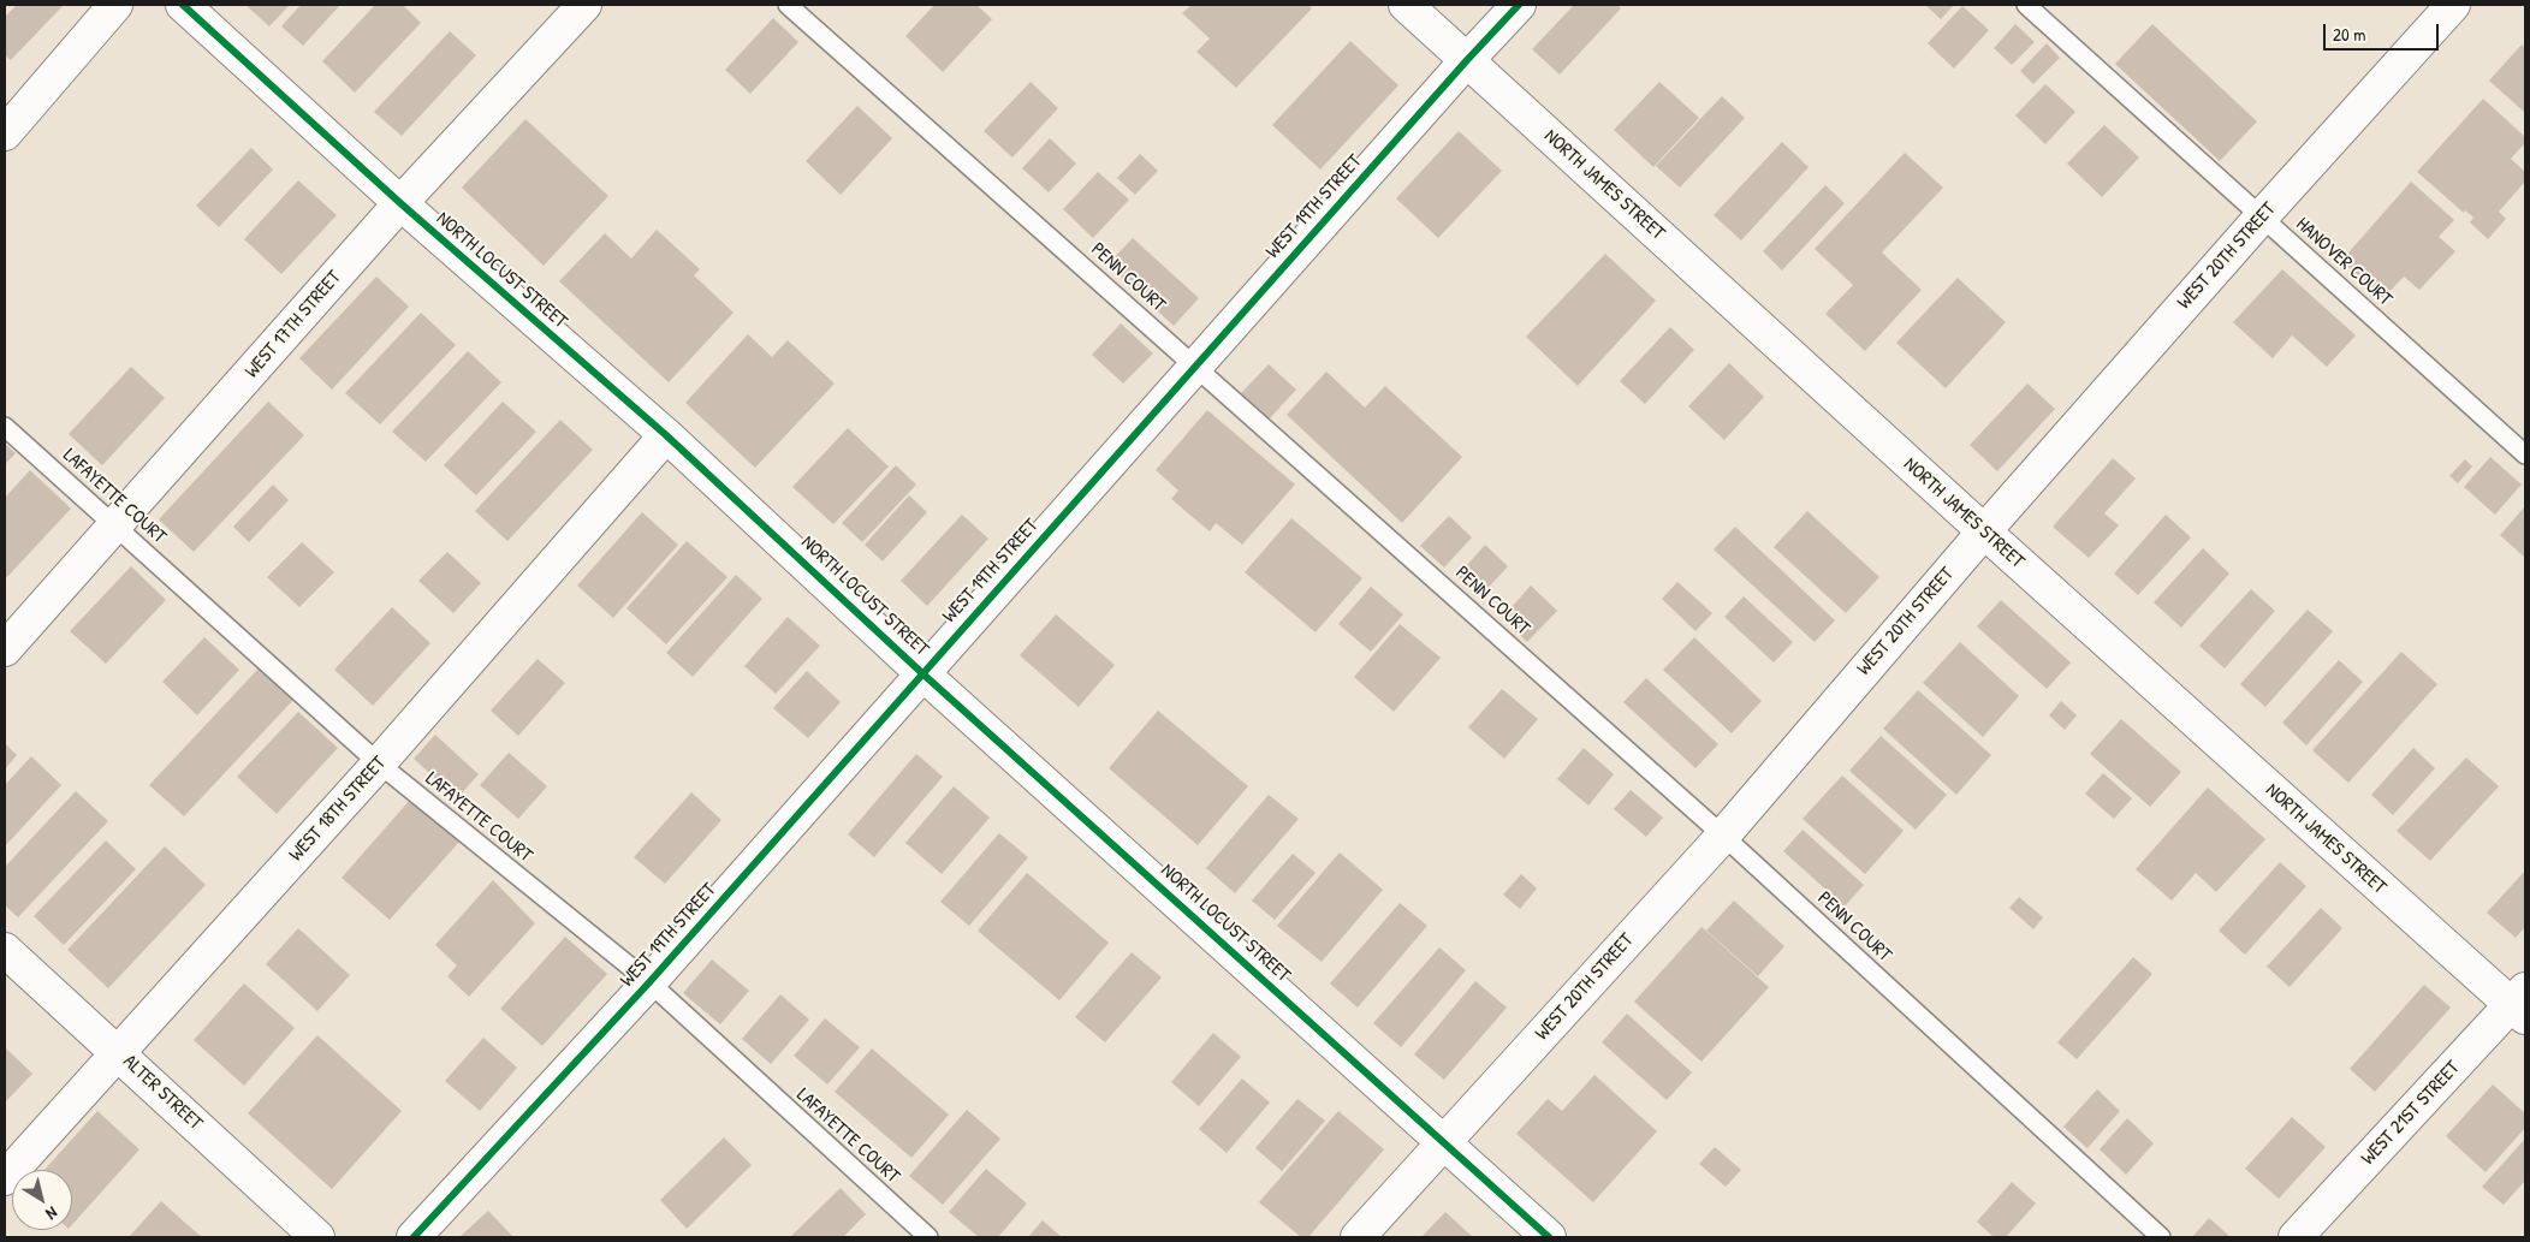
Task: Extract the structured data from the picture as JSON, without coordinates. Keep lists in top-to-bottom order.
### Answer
{
  "streets": {
    "street": [
      "NORTH JAMES STREET",
      "WEST 19TH STREET",
      "WEST 20TH STREET",
      "NORTH LOCUST STREET",
      "WEST 17TH STREET",
      "WEST 18TH STREET",
      "ALTER STREET",
      "WEST 21ST STREET"
    ],
    "lane": ["HANOVER COURT", "PENN COURT", "LAFAYETTE COURT"]
  },
  "crossings": [
    ["NORTH JAMES STREET", "WEST 19TH STREET"],
    ["NORTH JAMES STREET", "WEST 20TH STREET"],
    ["NORTH JAMES STREET", "WEST 21ST STREET"],
    ["WEST 19TH STREET", "NORTH LOCUST STREET"],
    ["WEST 19TH STREET", "PENN COURT"],
    ["WEST 19TH STREET", "LAFAYETTE COURT"],
    ["WEST 20TH STREET", "HANOVER COURT"],
    ["WEST 20TH STREET", "NORTH LOCUST STREET"],
    ["WEST 20TH STREET", "PENN COURT"],
    ["NORTH LOCUST STREET", "WEST 17TH STREET"],
    ["NORTH LOCUST STREET", "WEST 18TH STREET"],
    ["WEST 17TH STREET", "LAFAYETTE COURT"],
    ["LAFAYETTE COURT", "WEST 18TH STREET"],
    ["WEST 18TH STREET", "ALTER STREET"]
  ],
  "scale_bar": "20 m",
  "north": "bottom right"
}
